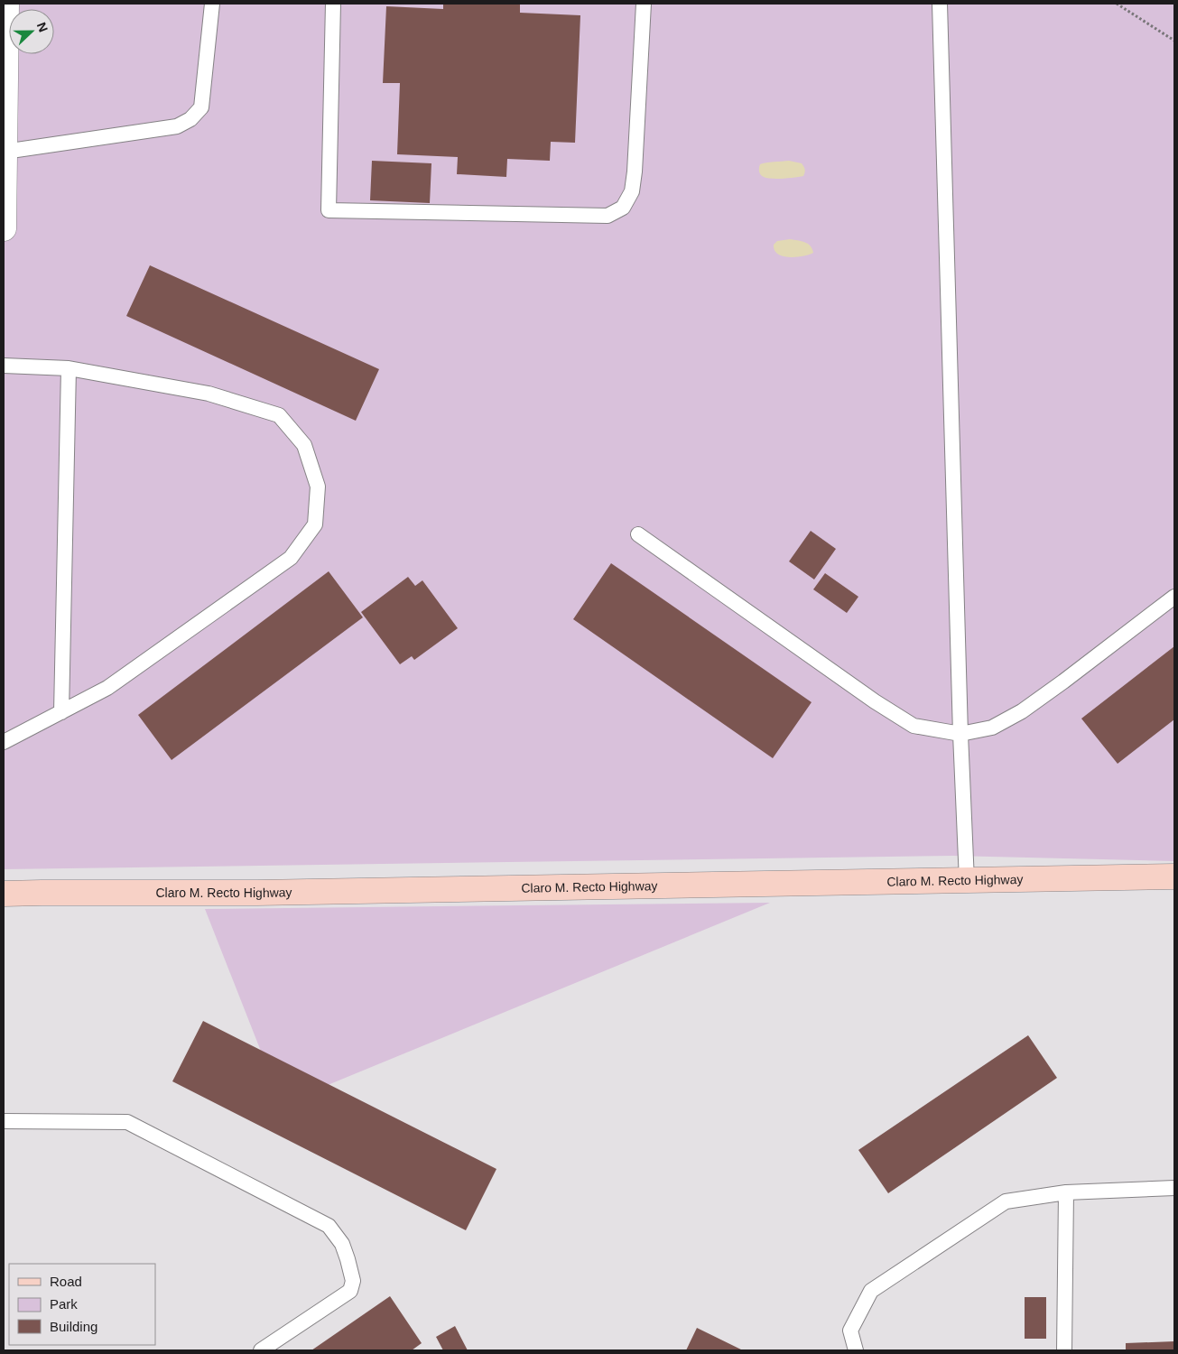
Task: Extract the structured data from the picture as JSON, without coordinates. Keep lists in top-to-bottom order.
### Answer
{
  "streets": {
    "main road": ["Claro M. Recto Highway"]
  },
  "legend": ["Road", "Park", "Building"],
  "north": "right"
}
